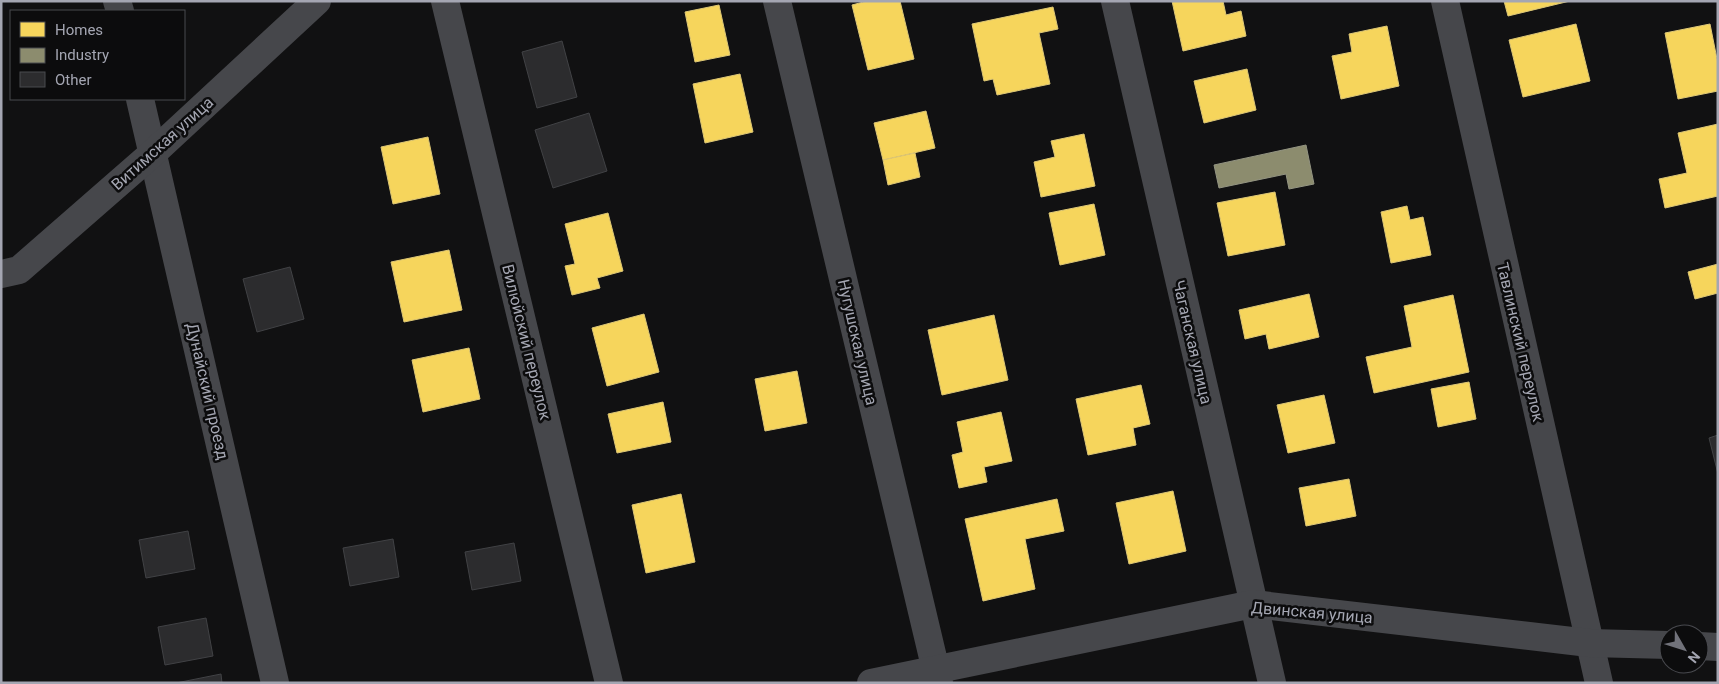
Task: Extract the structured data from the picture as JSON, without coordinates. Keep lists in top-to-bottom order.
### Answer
{
  "streets": {
    "street": [
      "Витимская улица",
      "Вилюйский переулок",
      "Нугушская улица",
      "Чаганская улица",
      "Тавлинский переулок",
      "Дунайский проезд",
      "Двинская улица"
    ]
  },
  "crossings": [
    ["Витимская улица", "Дунайский проезд"],
    ["Нугушская улица", "Двинская улица"],
    ["Чаганская улица", "Двинская улица"],
    ["Тавлинский переулок", "Двинская улица"]
  ],
  "legend": ["Homes", "Industry", "Other"],
  "north": "bottom right"
}
